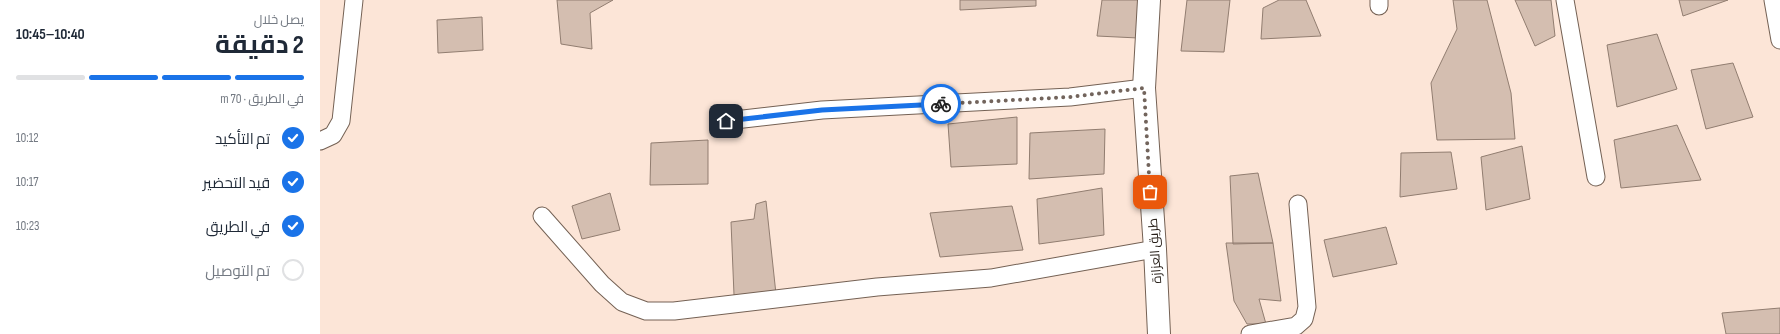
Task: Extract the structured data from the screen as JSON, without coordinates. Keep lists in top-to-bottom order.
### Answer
{
  "streets": {
    "street": ["طريق العزازة"]
  },
  "page": {
    "heading": ["2 دقيقة", "يصل خلال", "10:40–10:45"],
    "bar": "في الطريق · 70 m",
    "list": [
      ["تم التأكيد", "10:12"],
      ["قيد التحضير", "10:17"],
      ["في الطريق", "10:23"],
      "تم التوصيل"
    ]
  }
}
